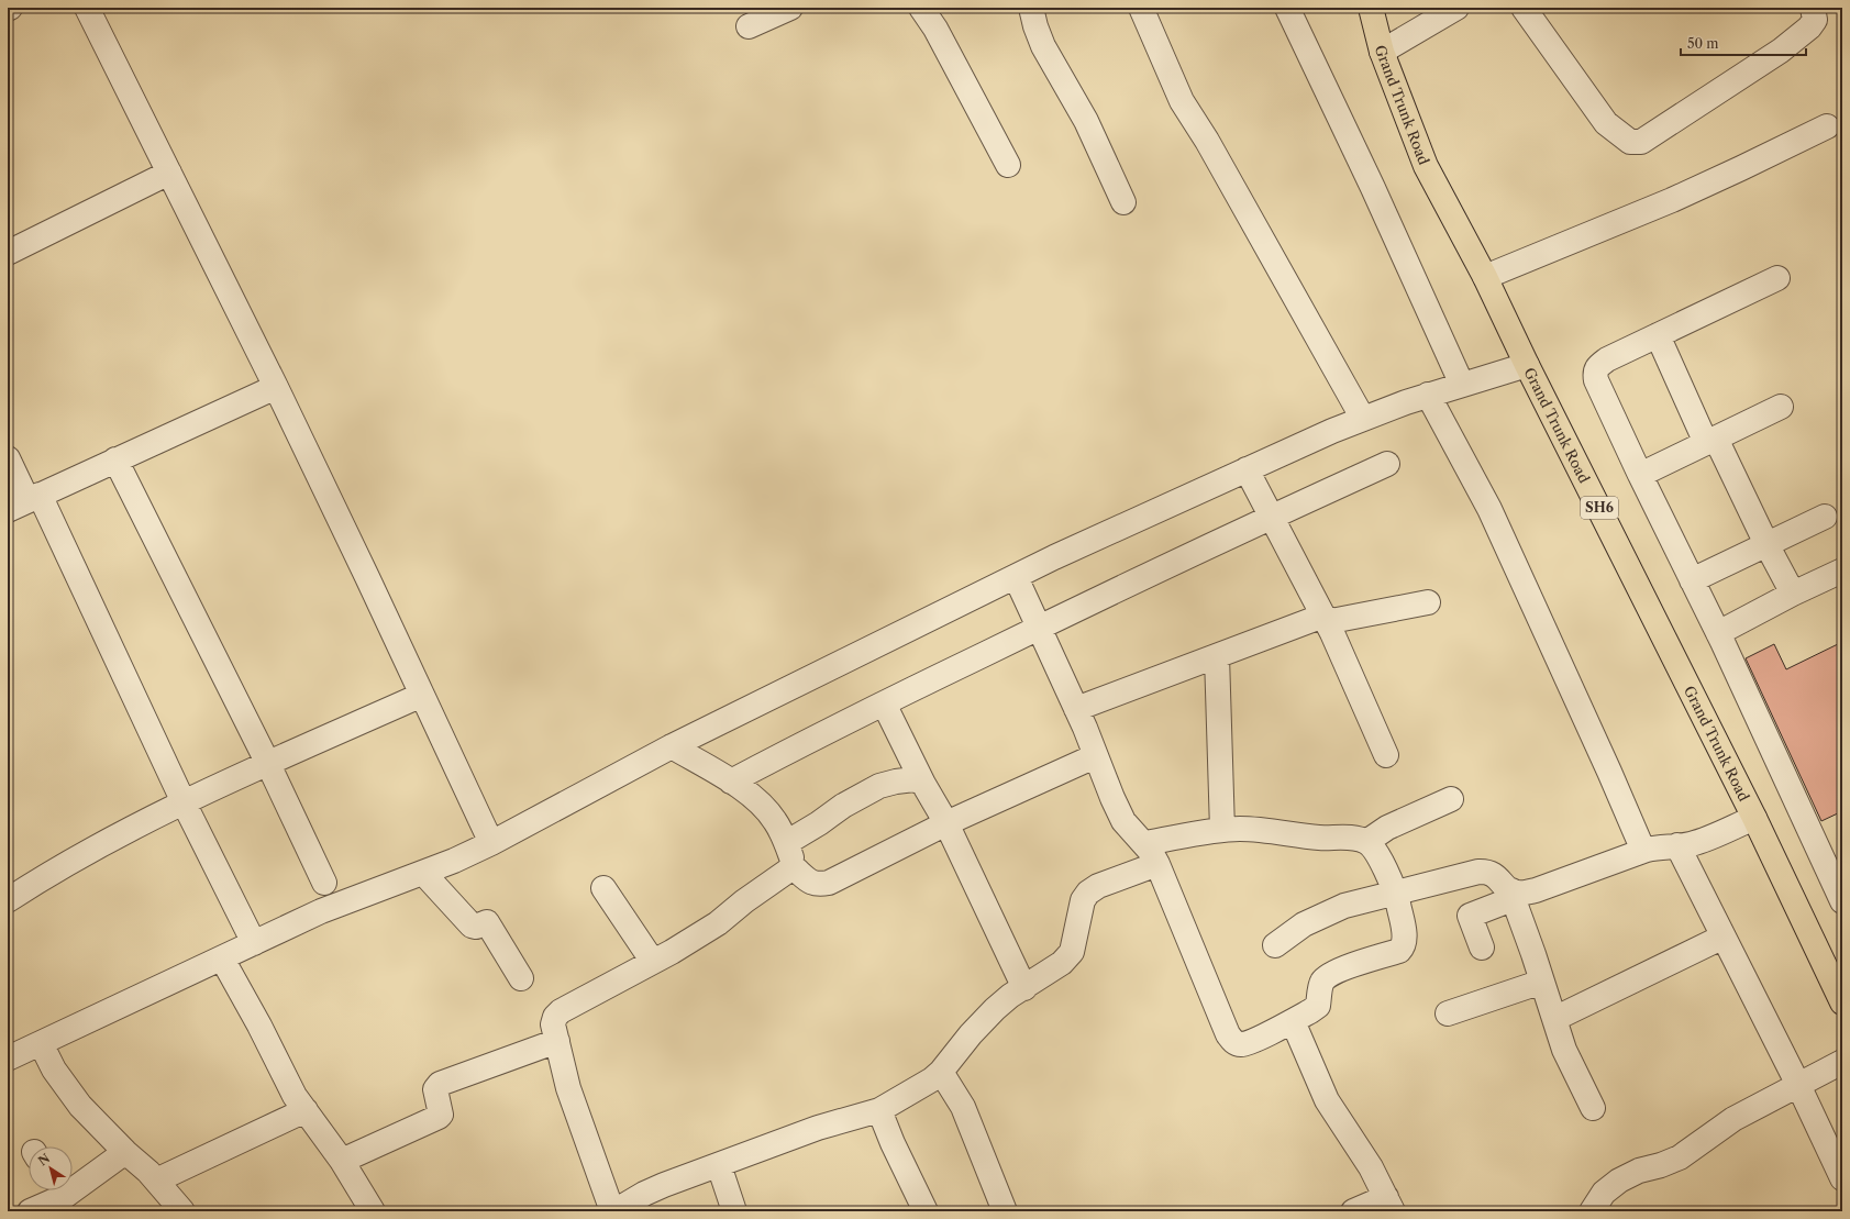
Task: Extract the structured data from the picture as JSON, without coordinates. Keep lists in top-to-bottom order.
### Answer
{
  "streets": {
    "main road": ["Grand Trunk Road", "SH6"]
  },
  "scale_bar": "50 m",
  "north": "top left"
}
